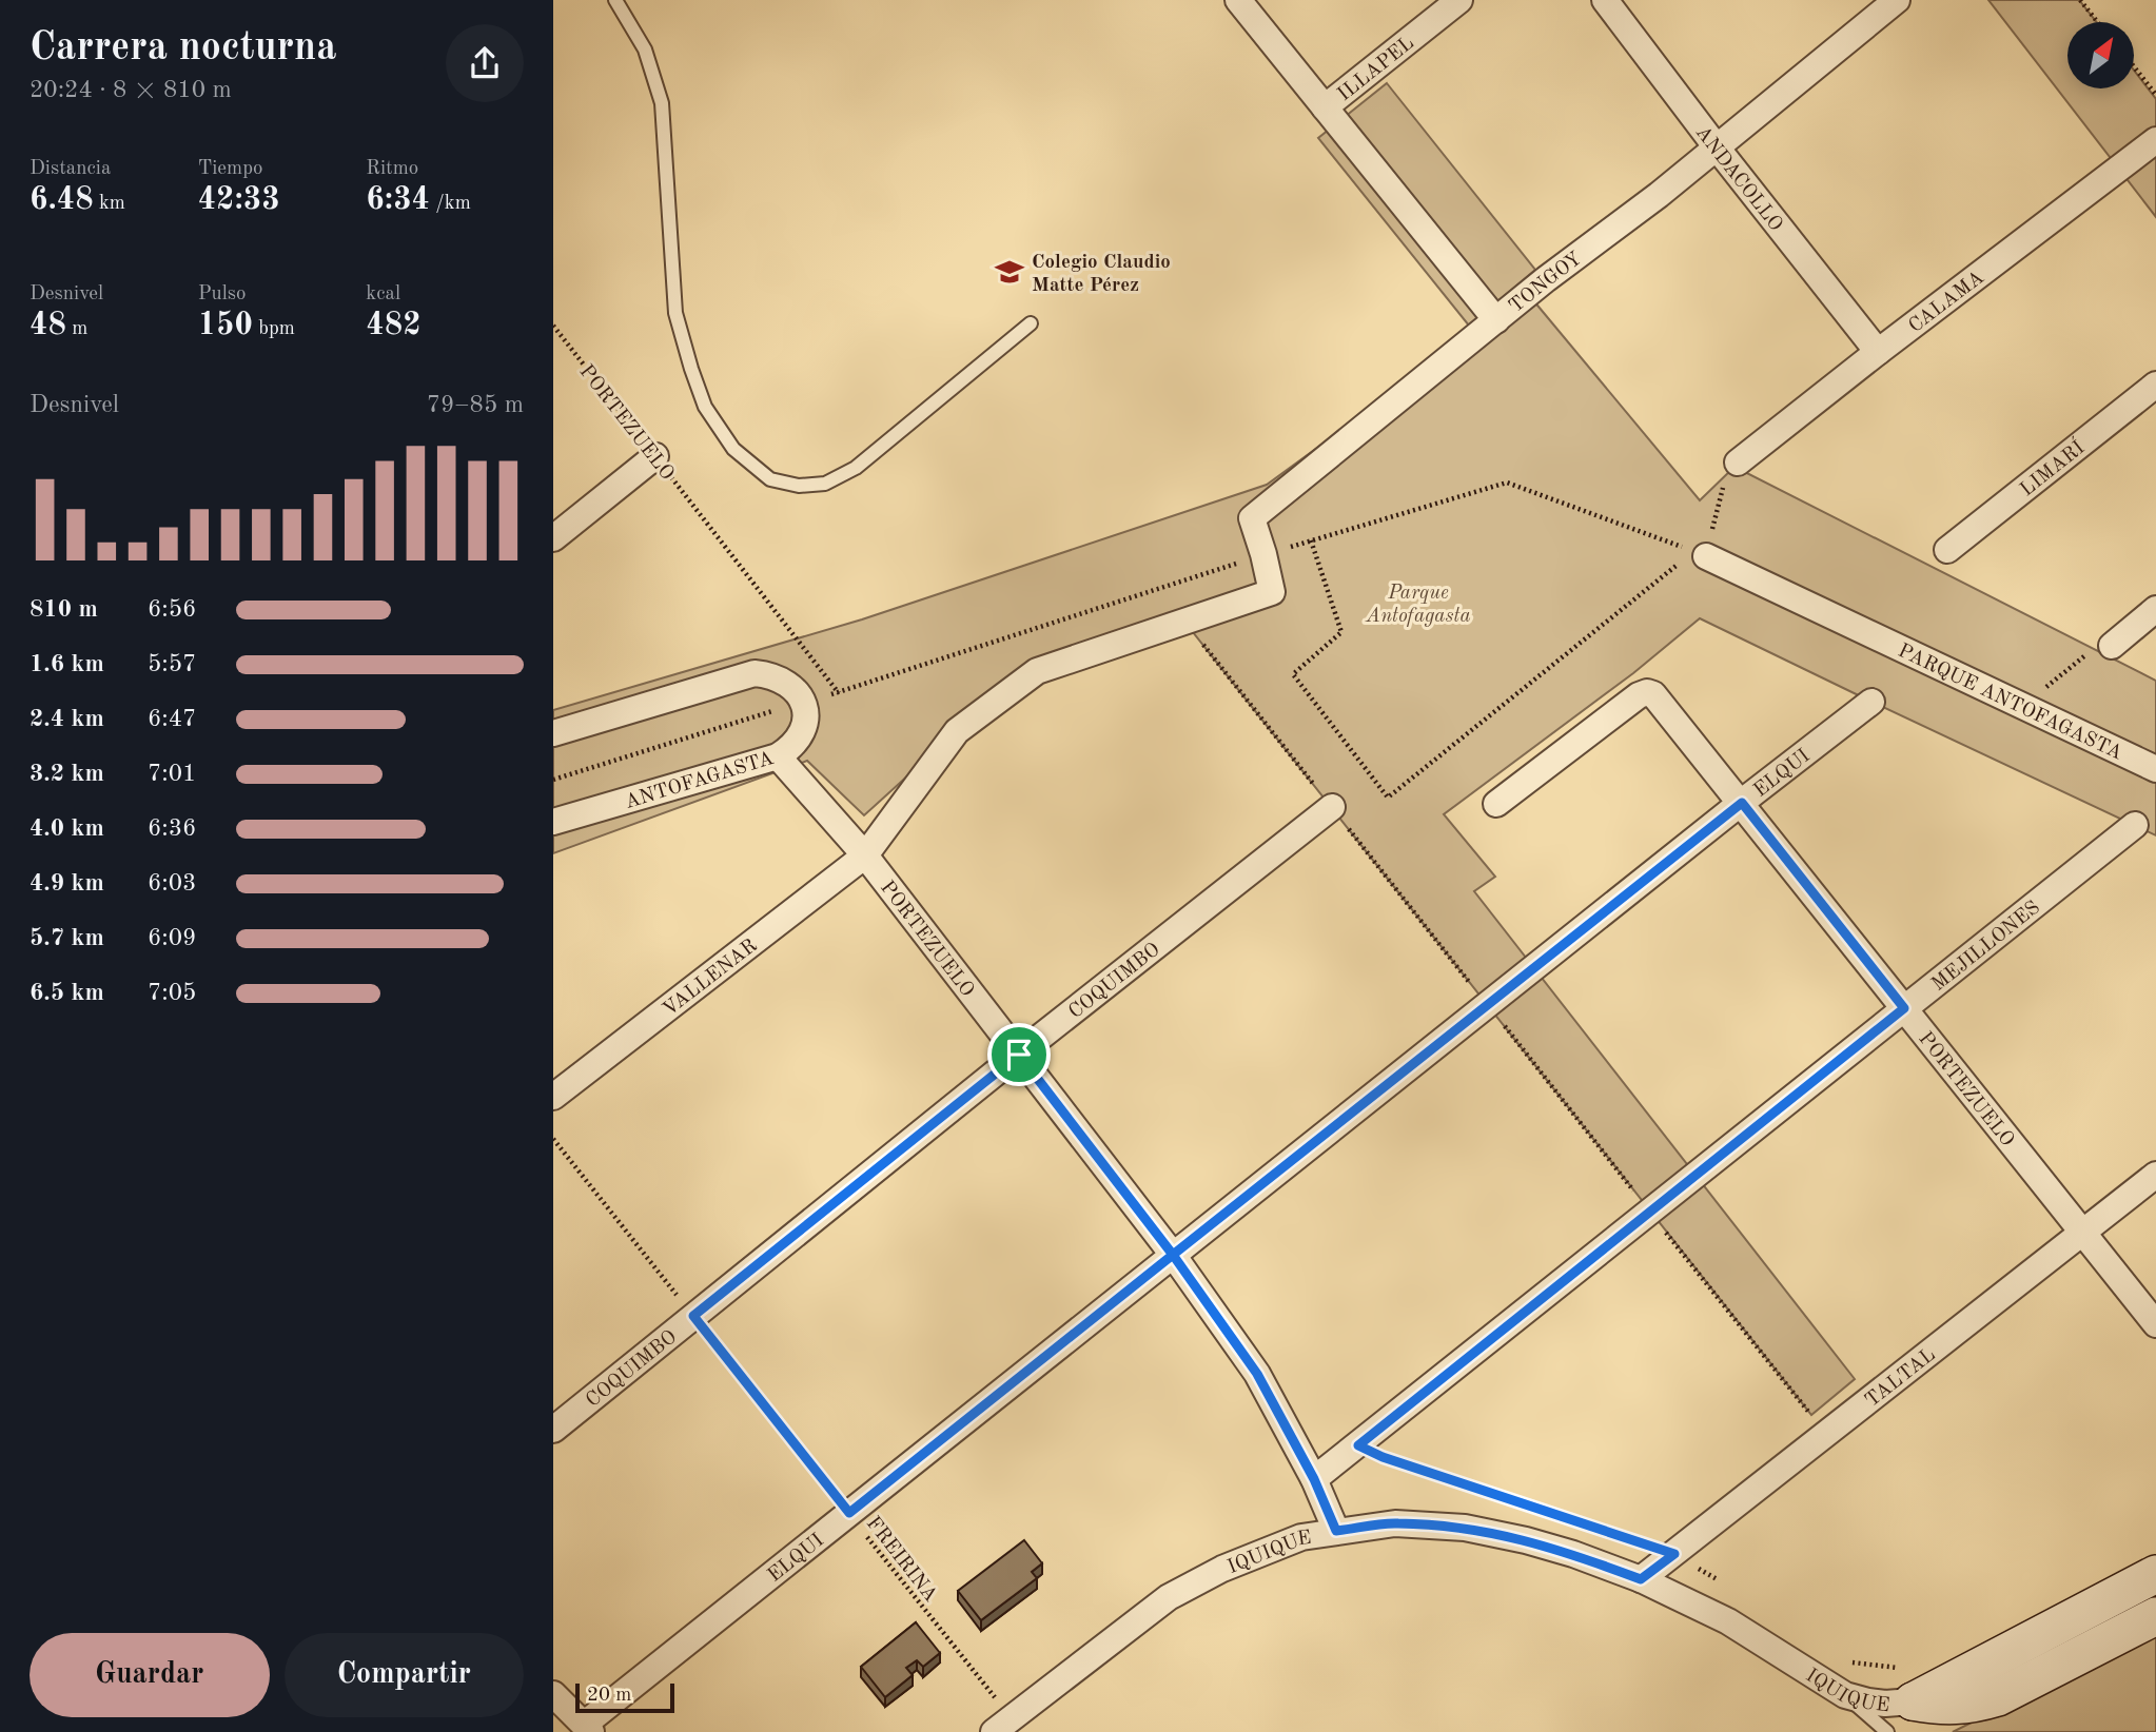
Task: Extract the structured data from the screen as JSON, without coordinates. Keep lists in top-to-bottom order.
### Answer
{
  "streets": {
    "street": [
      "ILLAPEL",
      "ANDACOLLO",
      "TONGOY",
      "CALAMA",
      "PORTEZUELO",
      "LIMARÍ",
      "PARQUE ANTOFAGASTA",
      "ELQUI",
      "ANTOFAGASTA",
      "MEJILLONES",
      "VALLENAR",
      "COQUIMBO",
      "TALTAL",
      "IQUIQUE"
    ],
    "path": ["FREIRINA"]
  },
  "crossings": [
    ["ANDACOLLO", "TONGOY"],
    ["ANDACOLLO", "CALAMA"],
    ["TONGOY", "PORTEZUELO"],
    ["TONGOY", "VALLENAR"],
    ["PORTEZUELO", "ELQUI"],
    ["PORTEZUELO", "ANTOFAGASTA"],
    ["PORTEZUELO", "MEJILLONES"],
    ["PORTEZUELO", "VALLENAR"],
    ["PORTEZUELO", "COQUIMBO"],
    ["PORTEZUELO", "TALTAL"],
    ["PORTEZUELO", "IQUIQUE"],
    ["ELQUI", "FREIRINA"],
    ["COQUIMBO", "FREIRINA"],
    ["TALTAL", "IQUIQUE"],
    ["IQUIQUE", "FREIRINA"]
  ],
  "parks": ["Parque Antofagasta"],
  "places": {
    "school or university": ["Colegio Claudio Matte Pérez"]
  },
  "scale_bar": "20 m",
  "north": "top right",
  "page": {
    "heading": ["Carrera nocturna", "20:24 · 8 × 810 m"],
    "stats": [
      ["Distancia", "6.48 km"],
      ["Tiempo", "42:33"],
      ["Ritmo", "6:34 /km"],
      ["Desnivel", "48 m"],
      ["Pulso", "150 bpm"],
      ["kcal", "482"]
    ],
    "chart": ["Desnivel", "79–85 m"],
    "list": [
      {
        "name": "810 m",
        "note": "6:56"
      },
      {
        "name": "1.6 km",
        "note": "5:57"
      },
      {
        "name": "2.4 km",
        "note": "6:47"
      },
      {
        "name": "3.2 km",
        "note": "7:01"
      },
      {
        "name": "4.0 km",
        "note": "6:36"
      },
      {
        "name": "4.9 km",
        "note": "6:03"
      },
      {
        "name": "5.7 km",
        "note": "6:09"
      },
      {
        "name": "6.5 km",
        "note": "7:05"
      }
    ],
    "buttons": ["Guardar", "Compartir"],
    "scale": "20 m"
  }
}
